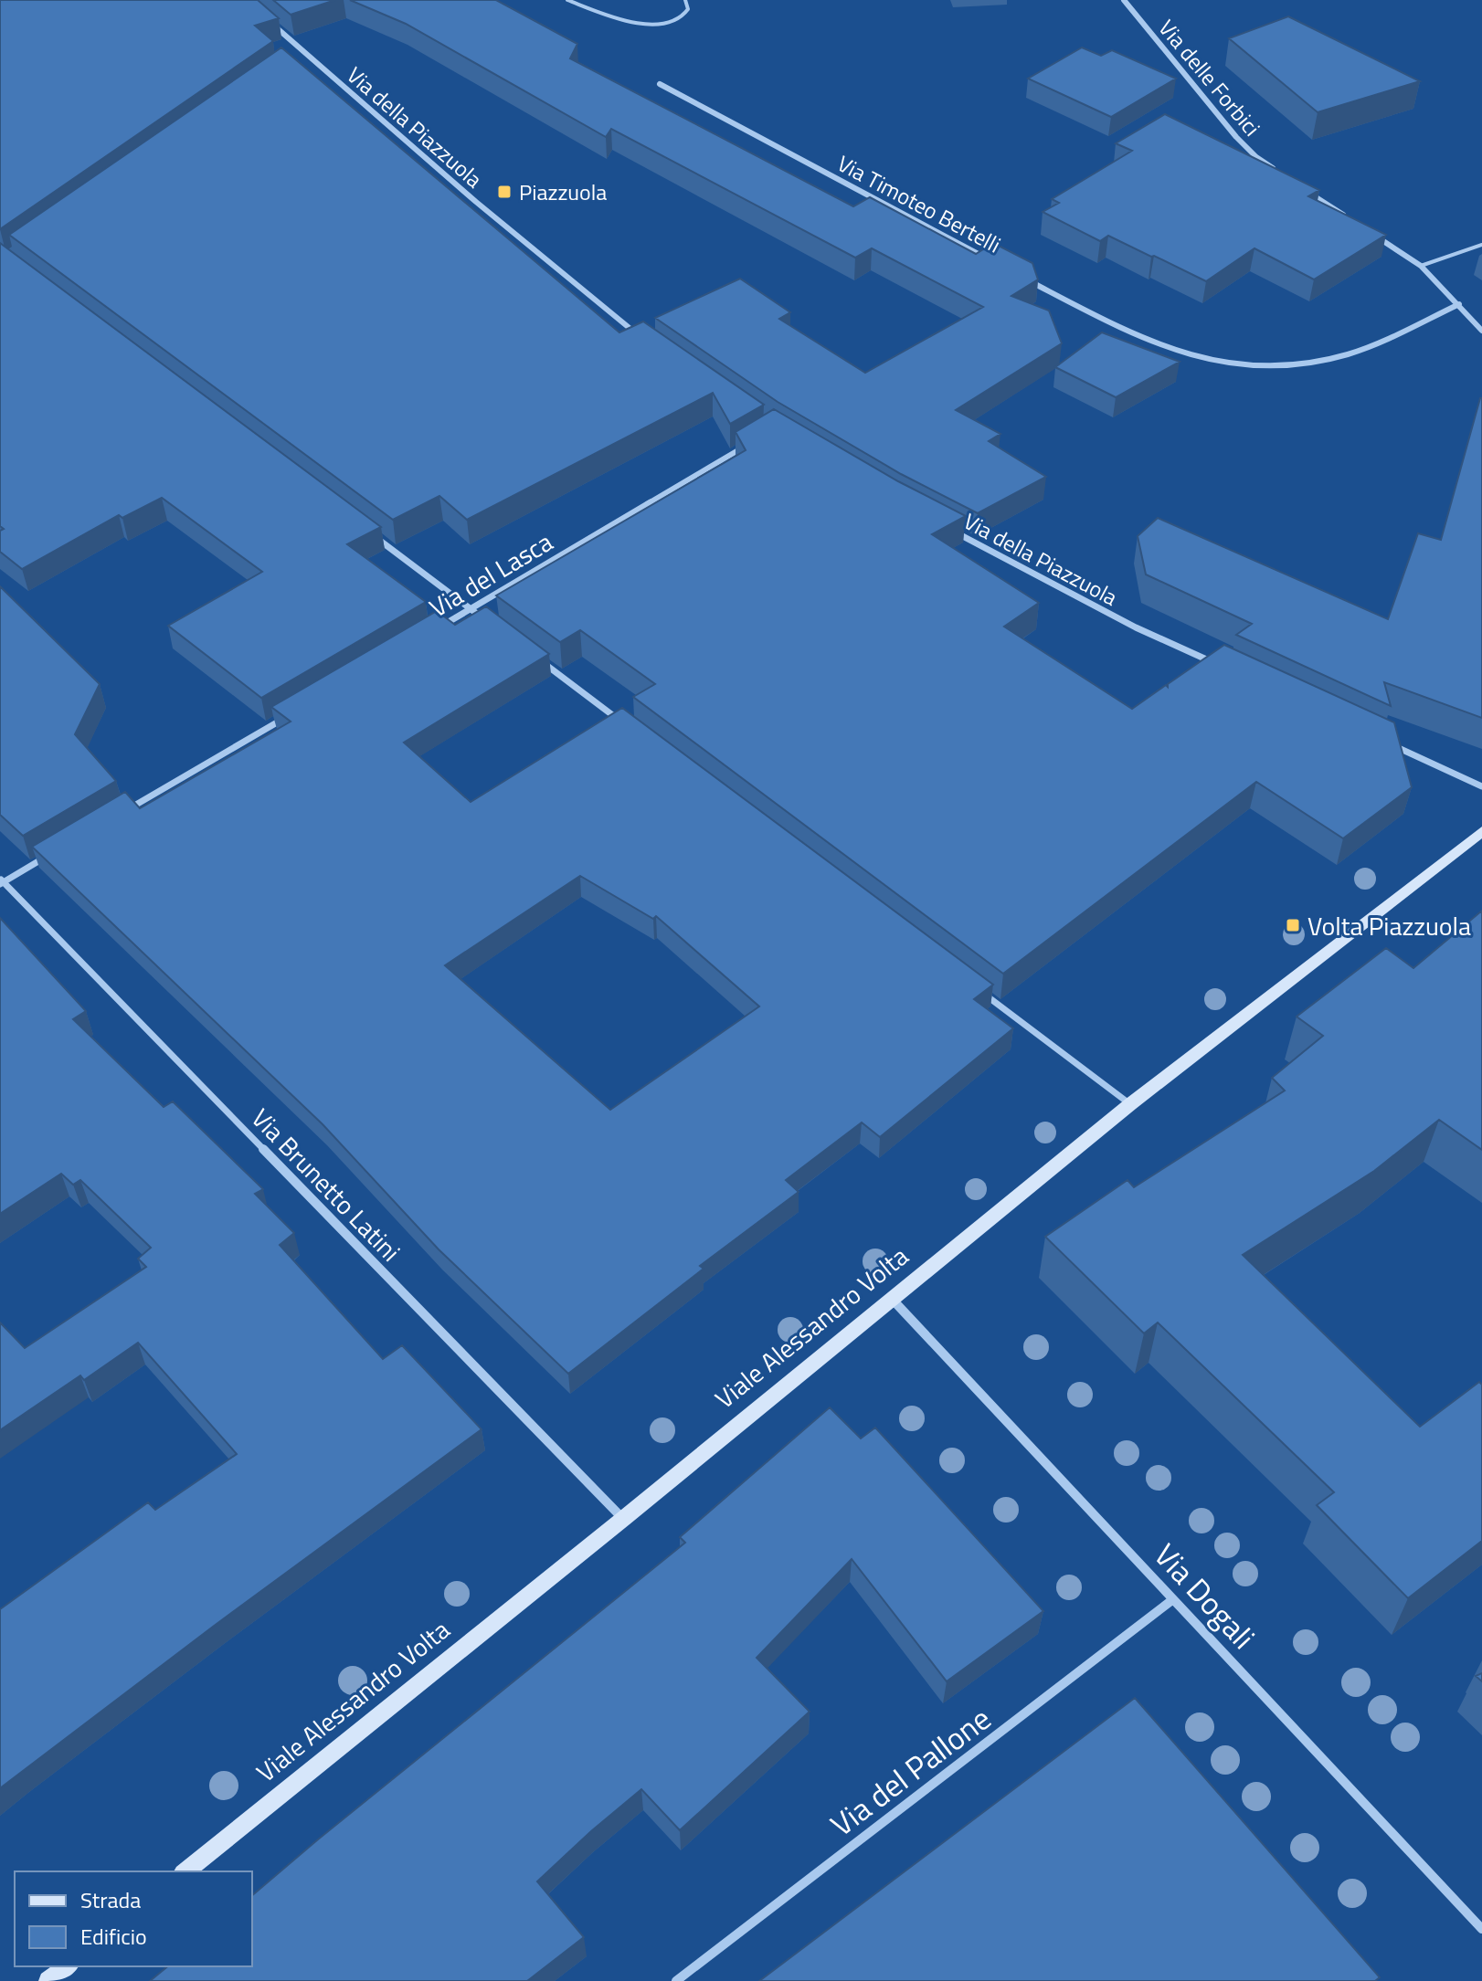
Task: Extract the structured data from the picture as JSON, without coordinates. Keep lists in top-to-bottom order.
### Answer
{
  "streets": {
    "main road": ["Viale Alessandro Volta"],
    "street": [
      "Via delle Forbici",
      "Via della Piazzuola",
      "Via Timoteo Bertelli",
      "Via del Lasca",
      "Via Brunetto Latini",
      "Via Dogali",
      "Via del Pallone"
    ]
  },
  "crossings": [
    ["Via Brunetto Latini", "Viale Alessandro Volta"],
    ["Viale Alessandro Volta", "Via Dogali"],
    ["Via Dogali", "Via del Pallone"]
  ],
  "places": {
    "transit": ["Piazzuola", "Volta Piazzuola"]
  },
  "legend": ["Strada", "Edificio"]
}
